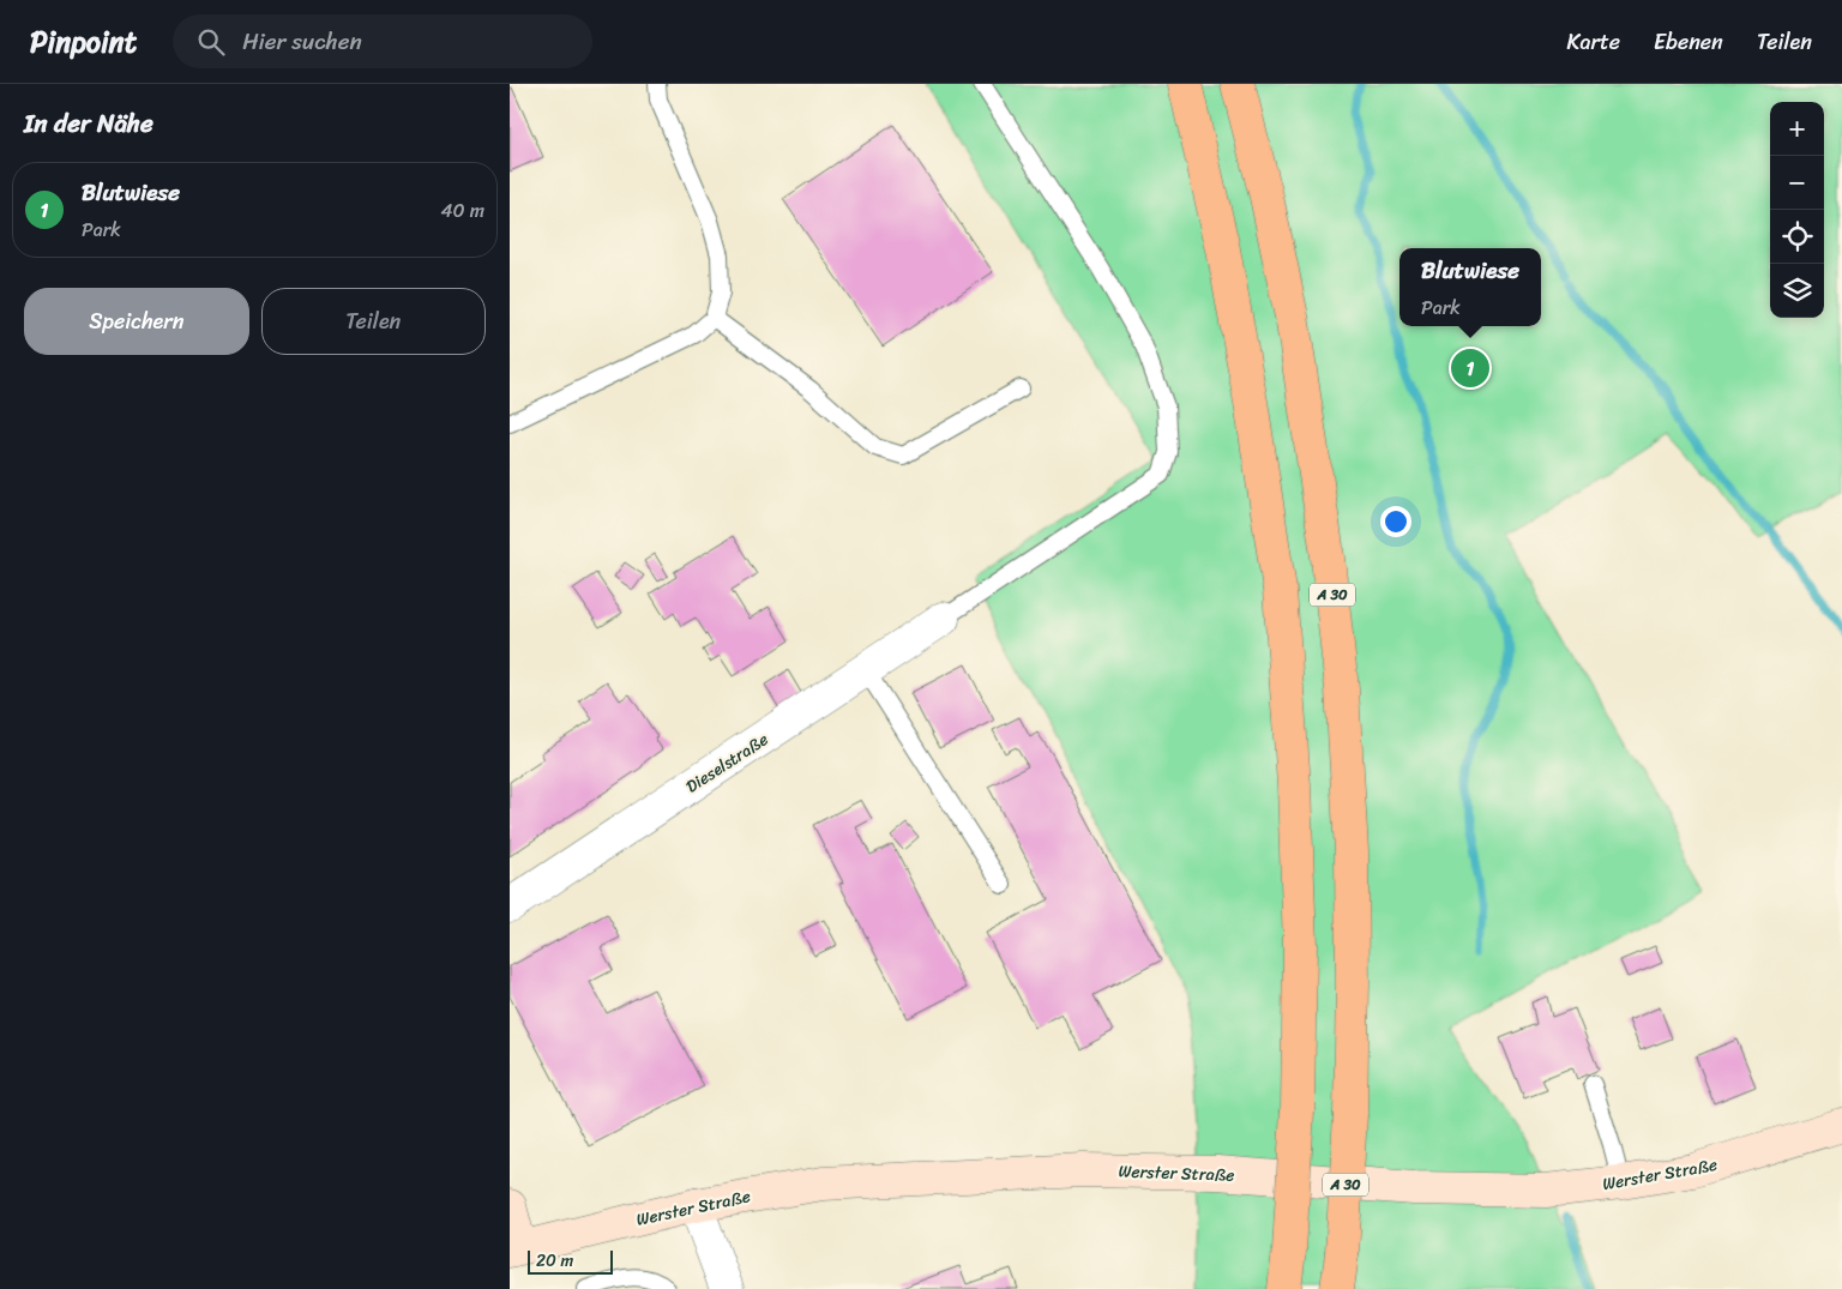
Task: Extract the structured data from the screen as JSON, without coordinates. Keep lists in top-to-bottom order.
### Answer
{
  "streets": {
    "highway": ["A 30"],
    "main road": ["Werster Straße"],
    "street": ["Dieselstraße"]
  },
  "scale_bar": "20 m",
  "page": {
    "header": "Pinpoint",
    "search": "Hier suchen",
    "nav": ["Karte", "Ebenen", "Teilen"],
    "heading": "In der Nähe",
    "map_buttons": ["+", "−"],
    "list": [
      {
        "mark": "1",
        "name": "Blutwiese",
        "note": "Park",
        "value": "40 m"
      }
    ],
    "popup": ["Blutwiese", "Park"],
    "buttons": ["Speichern", "Teilen"],
    "pins": "1",
    "scale": "20 m"
  }
}
